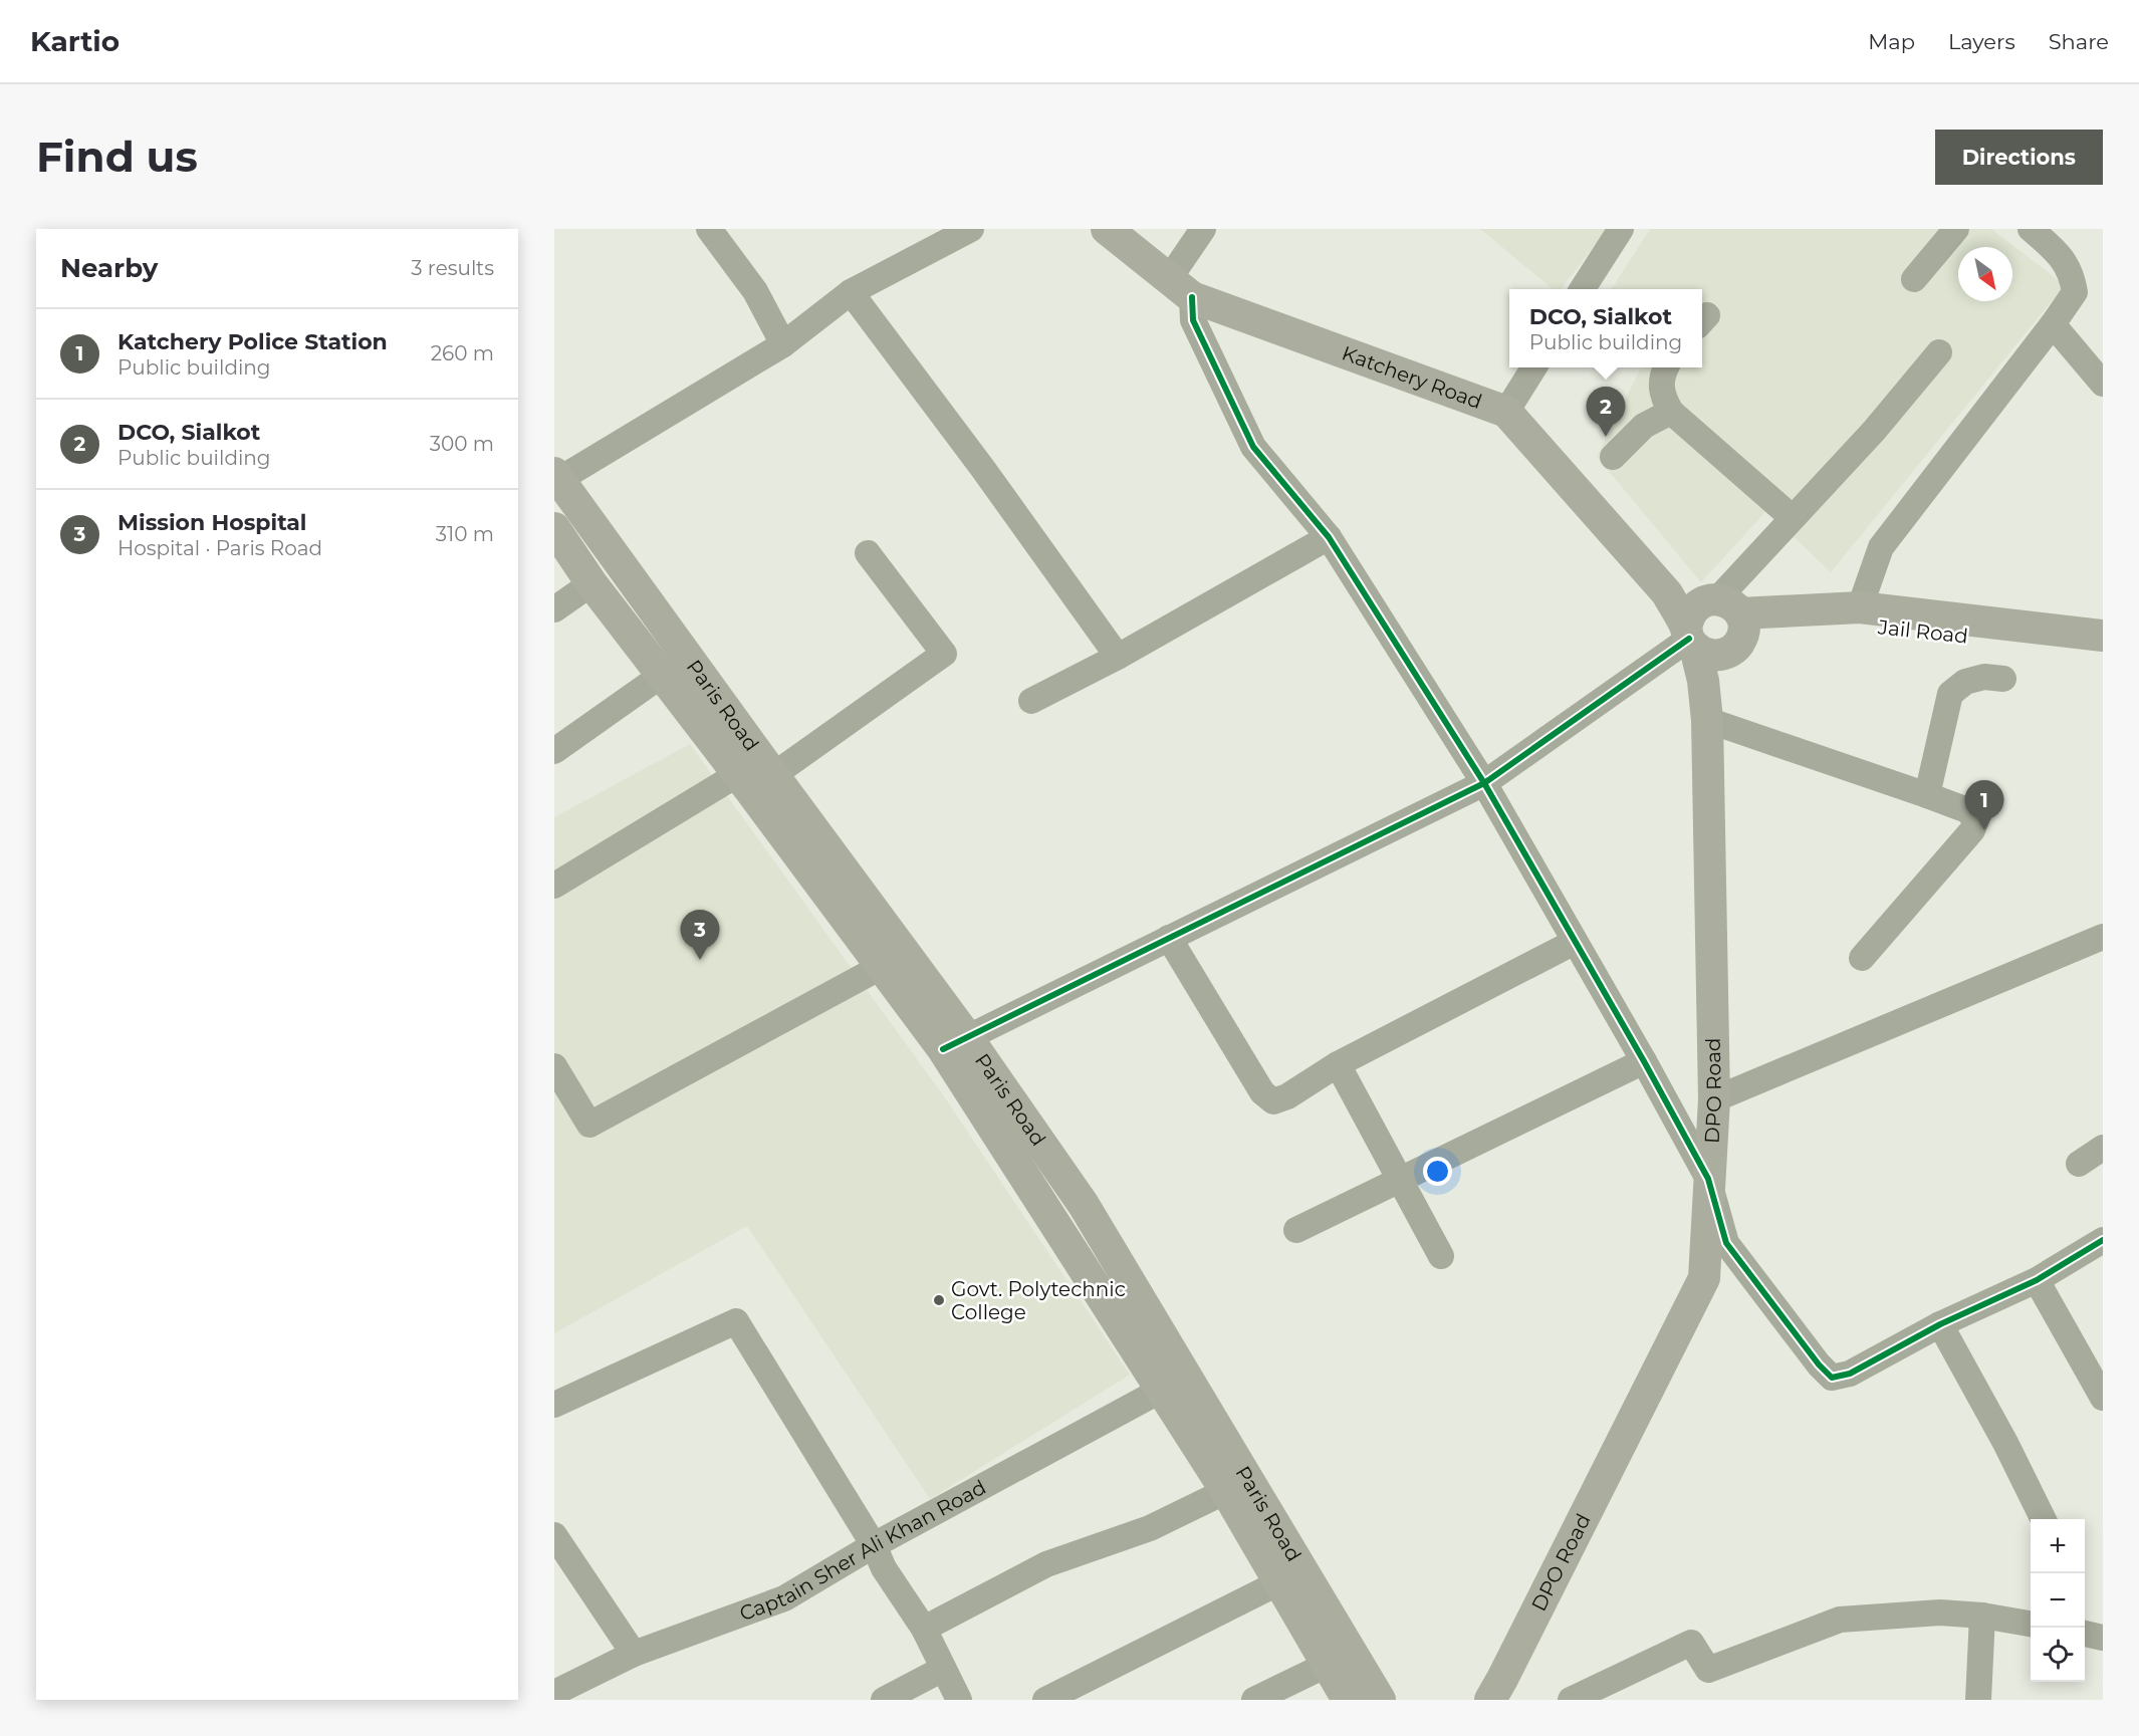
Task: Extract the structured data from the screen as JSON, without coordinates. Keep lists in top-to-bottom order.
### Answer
{
  "streets": {
    "main road": [
      "Katchery Road",
      "Jail Road",
      "Paris Road",
      "DPO Road"
    ],
    "street": ["Captain Sher Ali Khan Road"]
  },
  "crossings": [
    ["Katchery Road", "Jail Road"],
    ["Katchery Road", "DPO Road"],
    ["Jail Road", "DPO Road"],
    ["Paris Road", "Captain Sher Ali Khan Road"]
  ],
  "places": ["Govt. Polytechnic College"],
  "north": "bottom right",
  "page": {
    "header": "Kartio",
    "nav": ["Map", "Layers", "Share"],
    "buttons": "Directions",
    "title": "Find us",
    "heading": ["Nearby", "3 results"],
    "popup": ["DCO, Sialkot", "Public building"],
    "list": [
      {
        "mark": "1",
        "name": "Katchery Police Station",
        "note": "Public building",
        "value": "260 m"
      },
      {
        "mark": "2",
        "name": "DCO, Sialkot",
        "note": "Public building",
        "value": "300 m"
      },
      {
        "mark": "3",
        "name": "Mission Hospital",
        "note": "Hospital · Paris Road",
        "value": "310 m"
      }
    ],
    "pins": ["2", "1", "3"],
    "map_buttons": ["+", "−"]
  }
}
